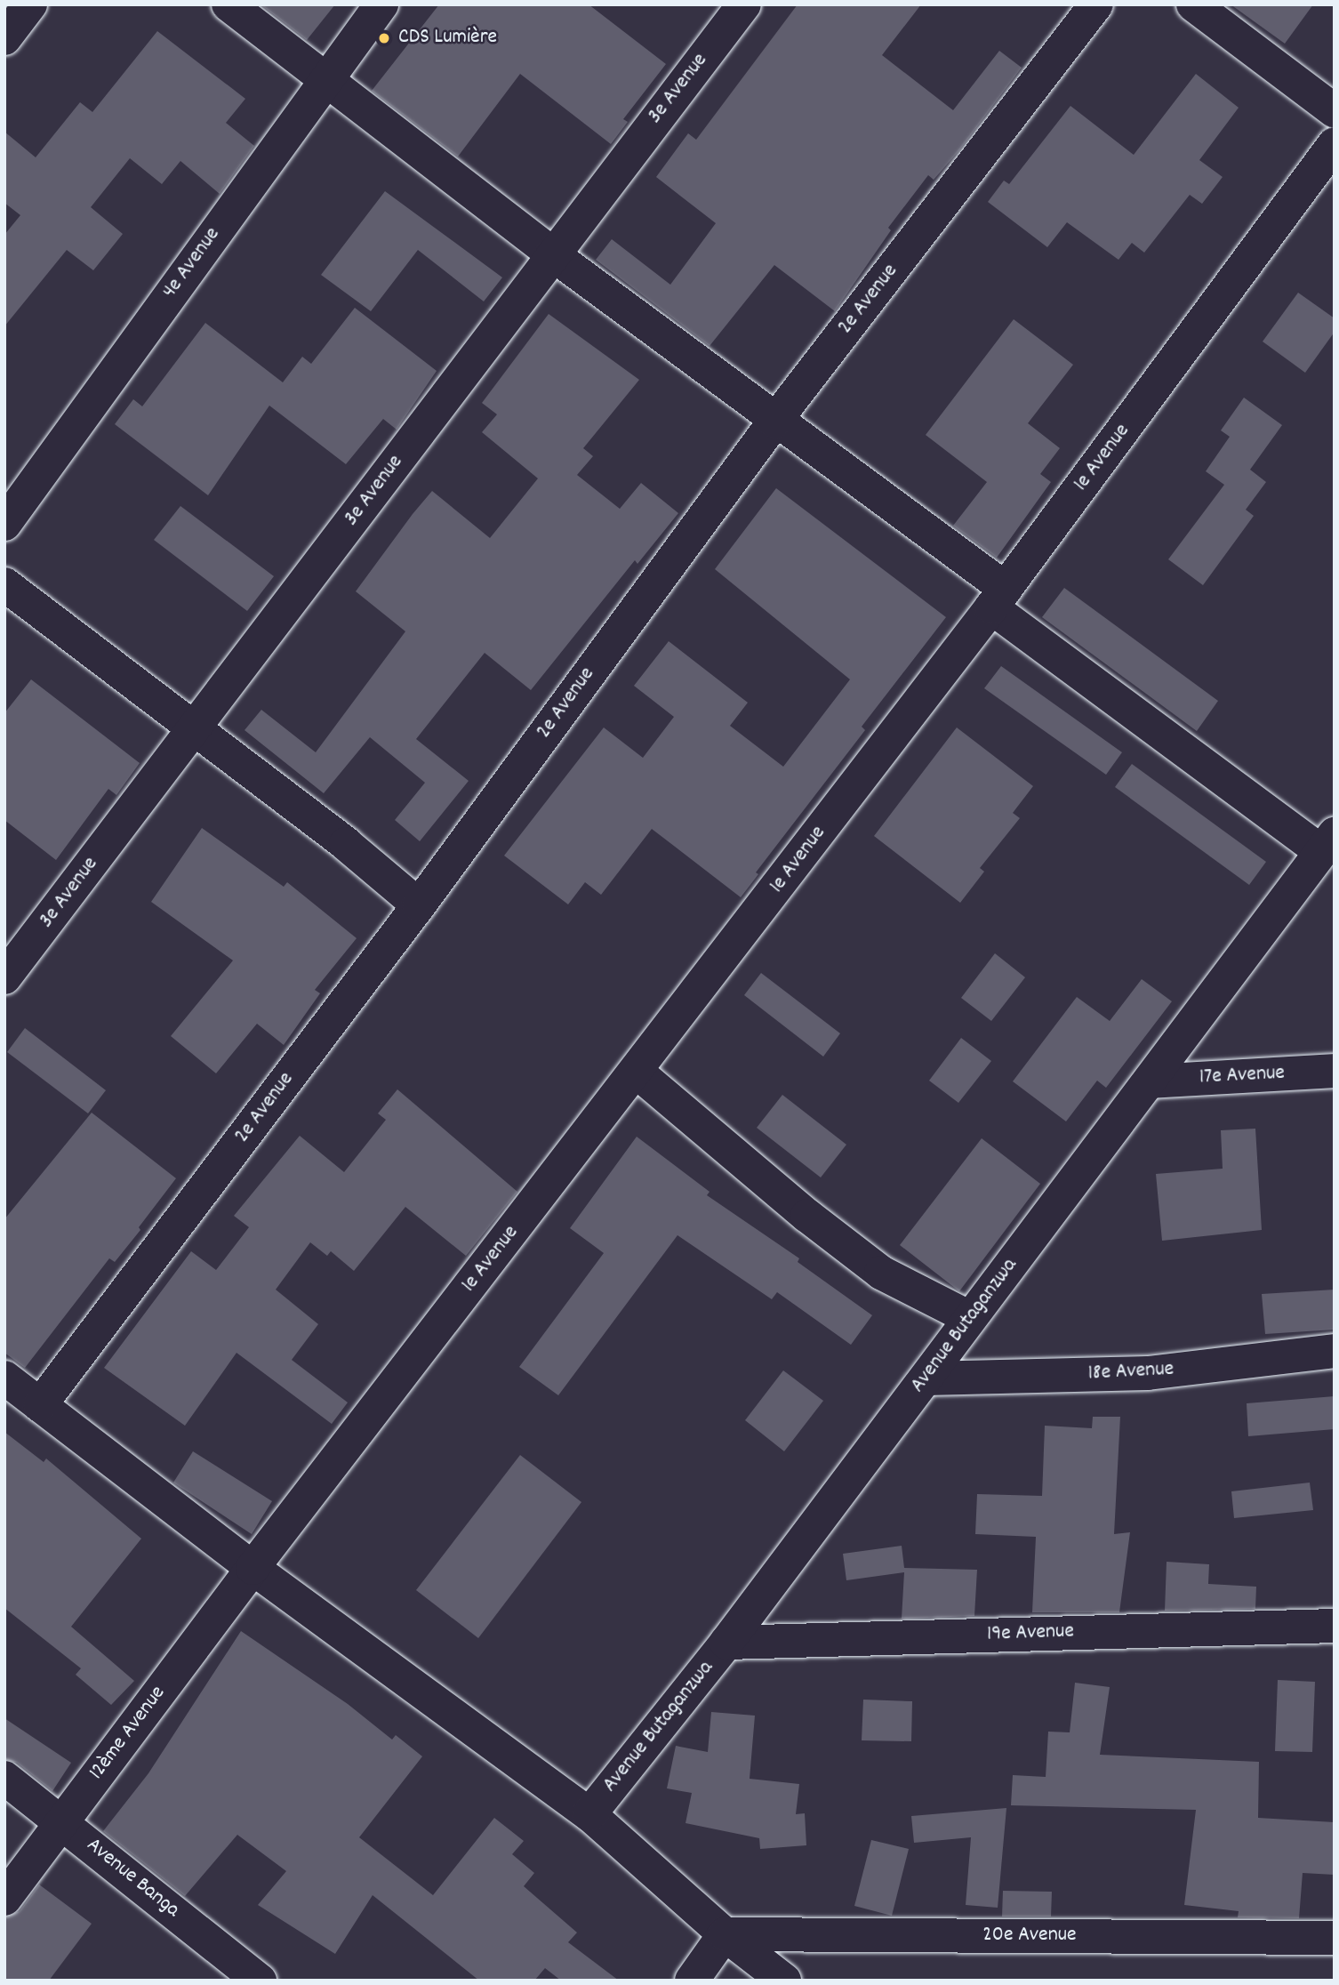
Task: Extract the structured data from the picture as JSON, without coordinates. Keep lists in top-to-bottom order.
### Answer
{
  "streets": {
    "street": [
      "3e Avenue",
      "4e Avenue",
      "2e Avenue",
      "1e Avenue",
      "17e Avenue",
      "Avenue Butaganzwa",
      "18e Avenue",
      "19e Avenue",
      "12ème Avenue",
      "Avenue Banga",
      "20e Avenue"
    ]
  },
  "crossings": [
    ["1e Avenue", "12ème Avenue"],
    ["17e Avenue", "Avenue Butaganzwa"],
    ["Avenue Butaganzwa", "18e Avenue"],
    ["Avenue Butaganzwa", "19e Avenue"],
    ["12ème Avenue", "Avenue Banga"]
  ],
  "places": ["CDS Lumière"]
}
